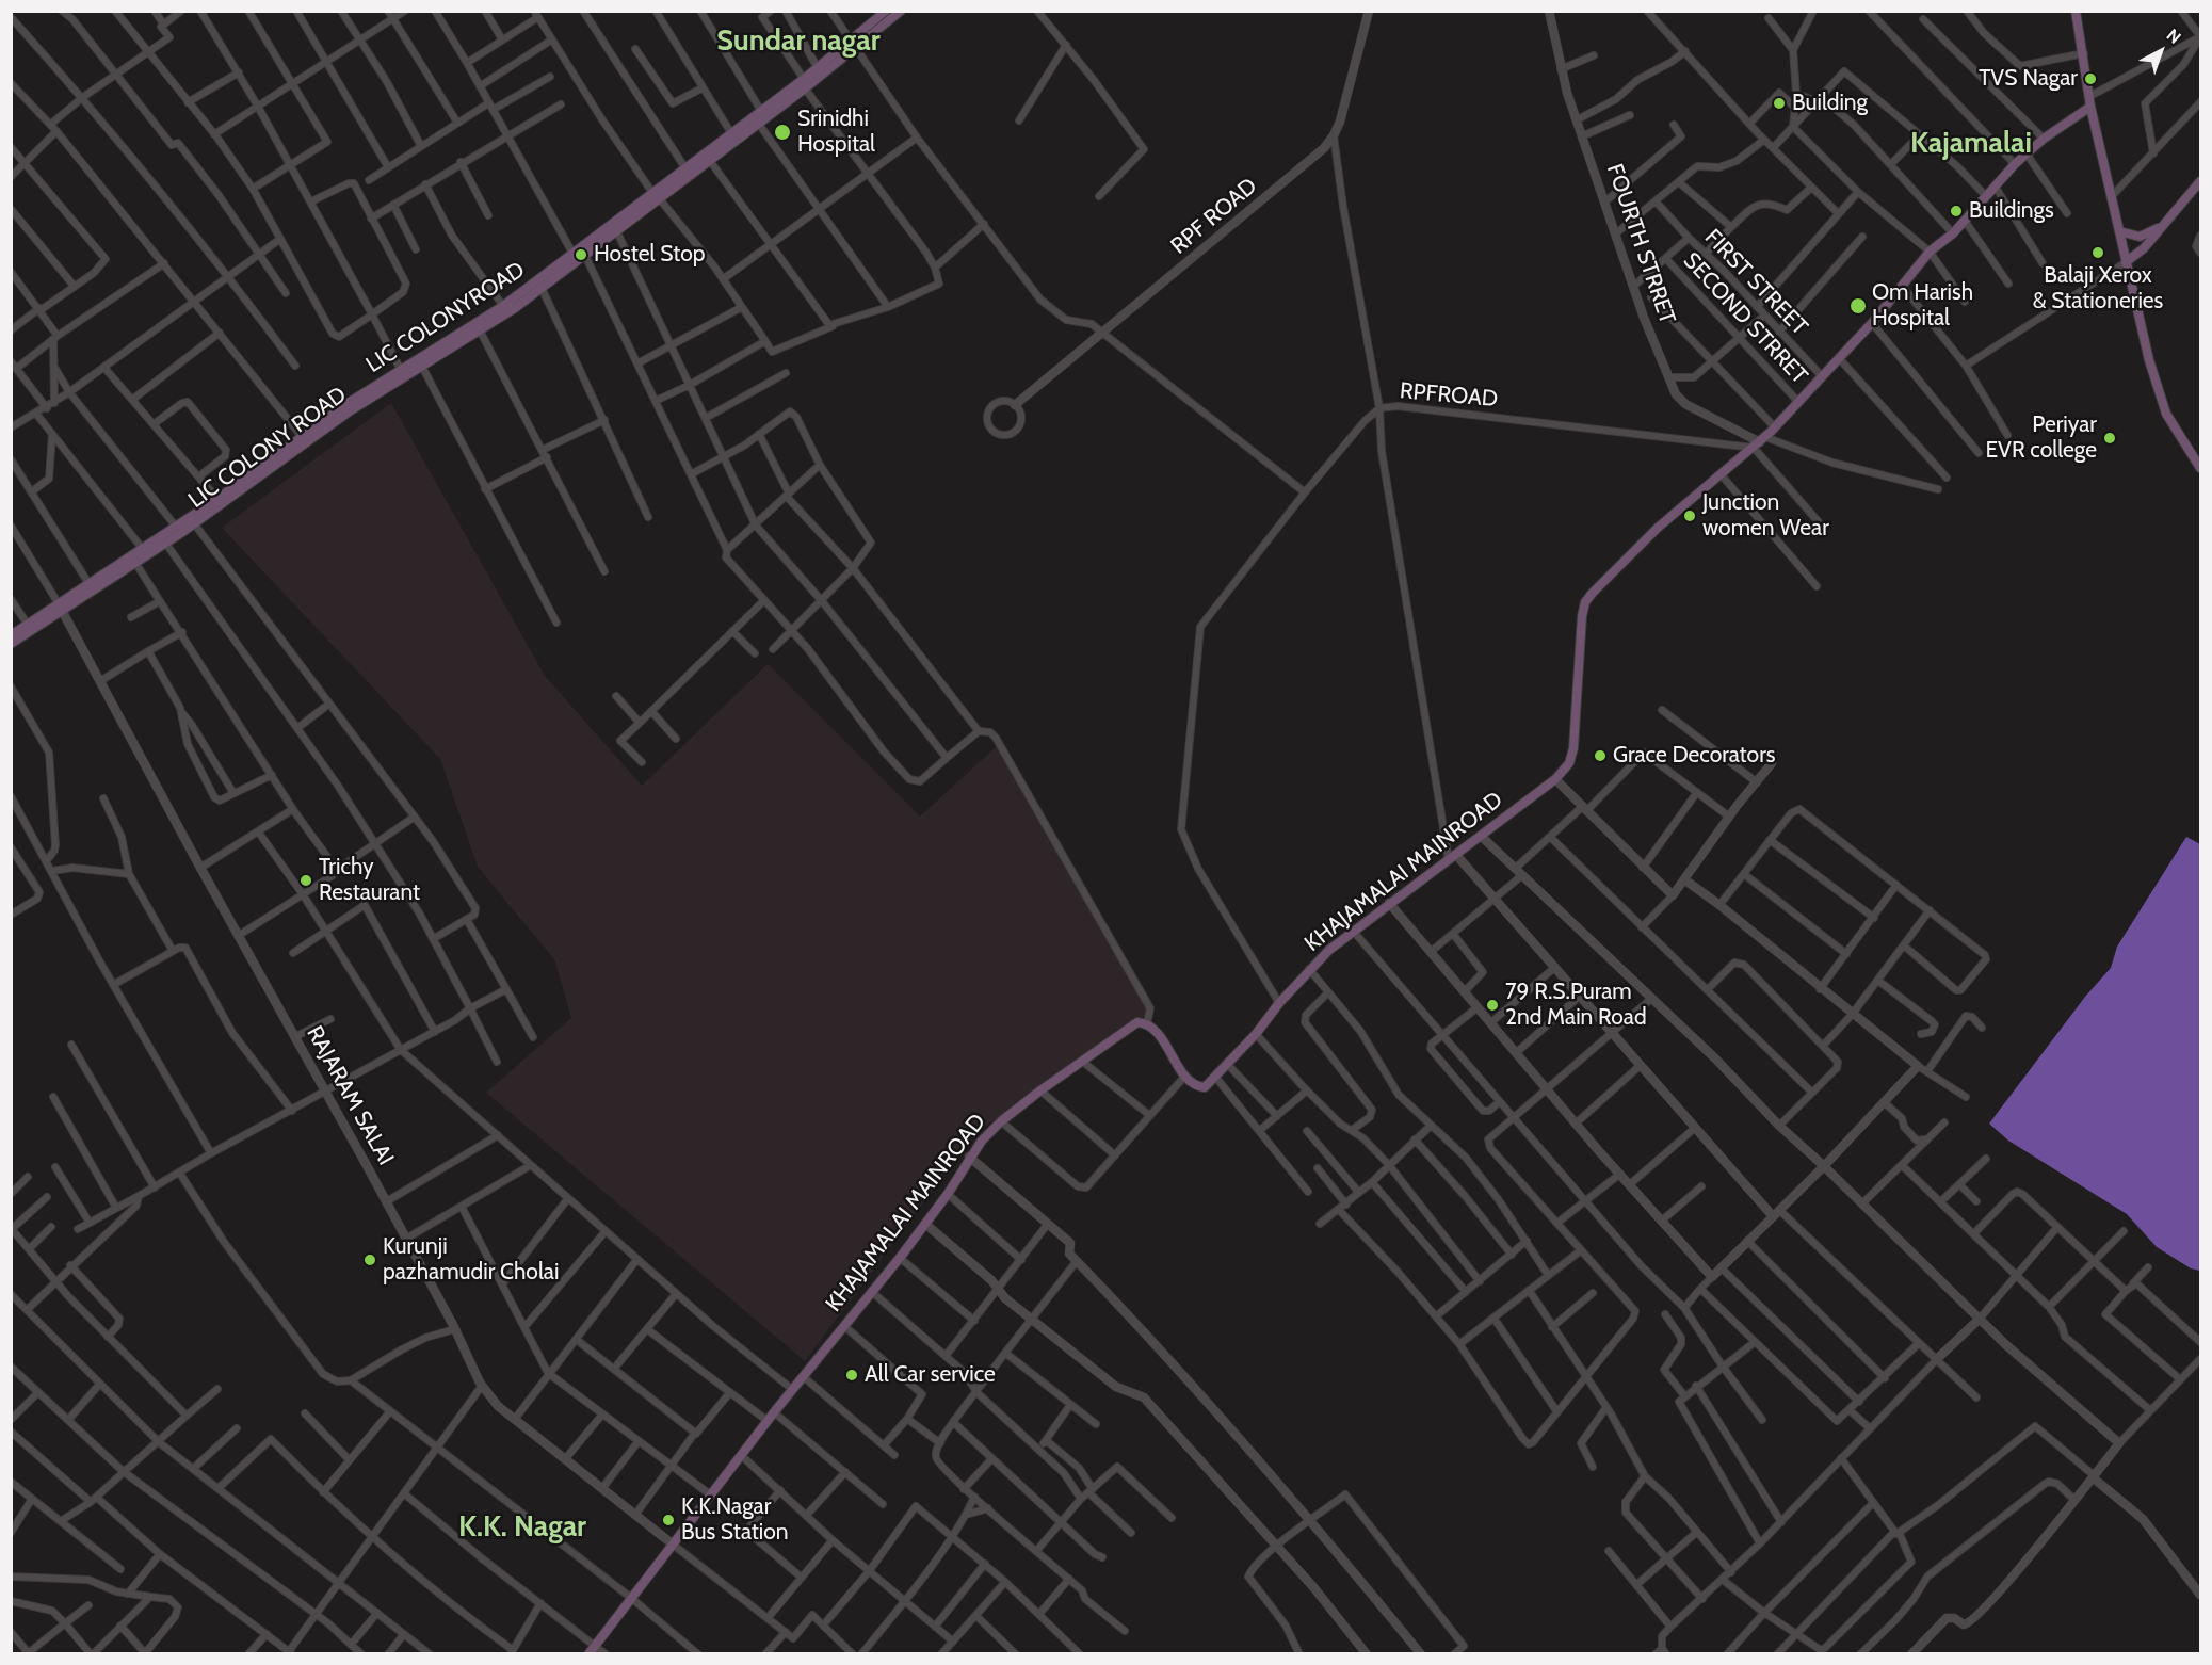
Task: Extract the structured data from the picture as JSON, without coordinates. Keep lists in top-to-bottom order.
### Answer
{
  "streets": {
    "main road": ["LIC COLONYROAD", "LIC COLONY ROAD", "KHAJAMALAI MAINROAD"],
    "street": [
      "RPF ROAD",
      "FOURTH STRRET",
      "FIRST STREET",
      "SECOND STRRET",
      "RPFROAD",
      "RAJARAM SALAI"
    ]
  },
  "crossings": [
    ["FOURTH STRRET", "FIRST STREET"],
    ["FOURTH STRRET", "RPFROAD"],
    ["FOURTH STRRET", "KHAJAMALAI MAINROAD"],
    ["FIRST STREET", "SECOND STRRET"],
    ["FIRST STREET", "KHAJAMALAI MAINROAD"],
    ["LIC COLONYROAD", "LIC COLONY ROAD"],
    ["LIC COLONYROAD", "RAJARAM SALAI"],
    ["SECOND STRRET", "KHAJAMALAI MAINROAD"],
    ["RPFROAD", "KHAJAMALAI MAINROAD"],
    ["LIC COLONY ROAD", "RAJARAM SALAI"],
    ["KHAJAMALAI MAINROAD", "RAJARAM SALAI"]
  ],
  "districts": ["Sundar nagar", "Kajamalai", "K.K. Nagar"],
  "places": [
    "TVS Nagar",
    "Building",
    "Srinidhi Hospital",
    "Buildings",
    "Balaji Xerox & Stationeries",
    "Hostel Stop",
    "Om Harish Hospital",
    "Periyar EVR college",
    "Junction women Wear",
    "Grace Decorators",
    "Trichy Restaurant",
    "79 R.S.Puram 2nd Main Road",
    "Kurunji pazhamudir Cholai",
    "All Car service",
    "K.K.Nagar Bus Station"
  ],
  "north": "top right"
}
